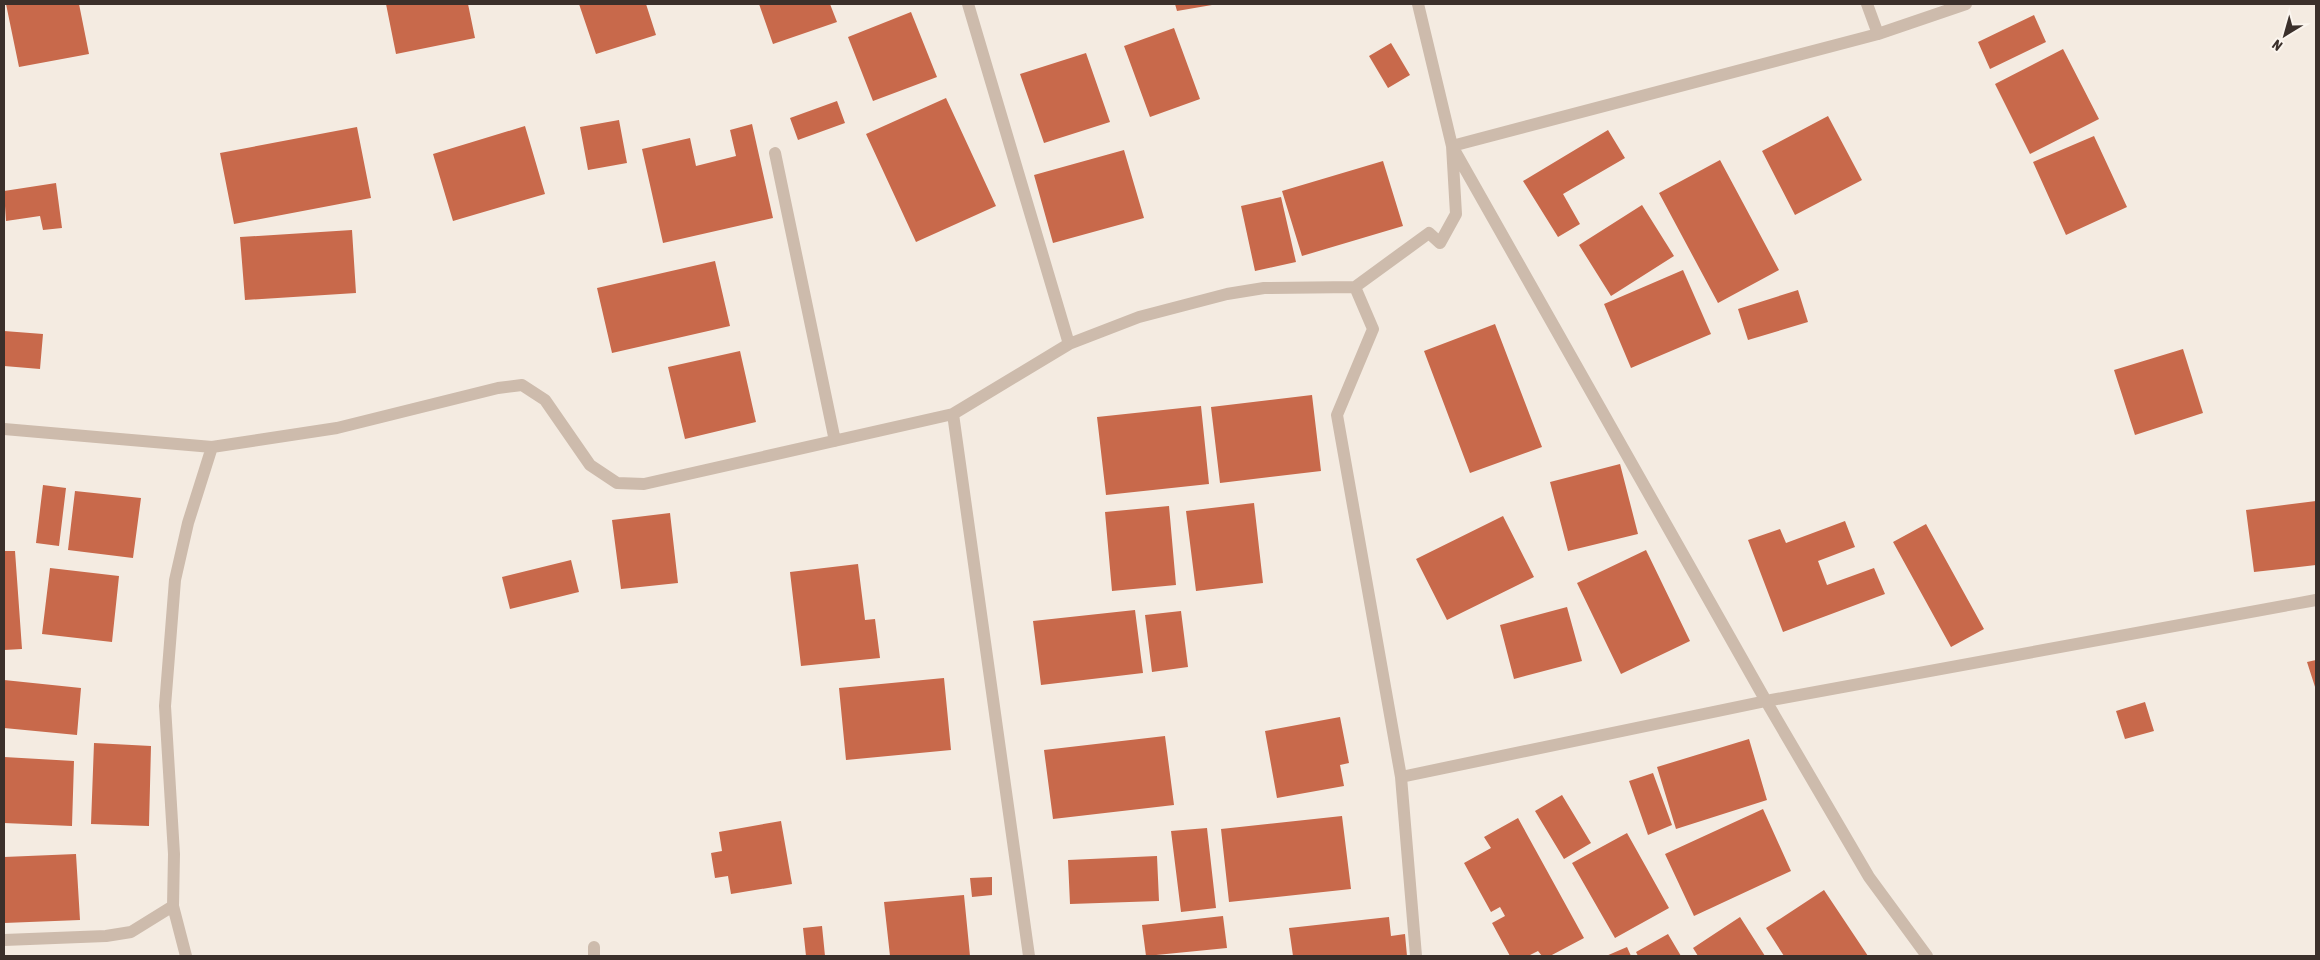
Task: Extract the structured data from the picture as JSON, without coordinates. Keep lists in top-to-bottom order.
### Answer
{
  "north": "bottom left"
}
